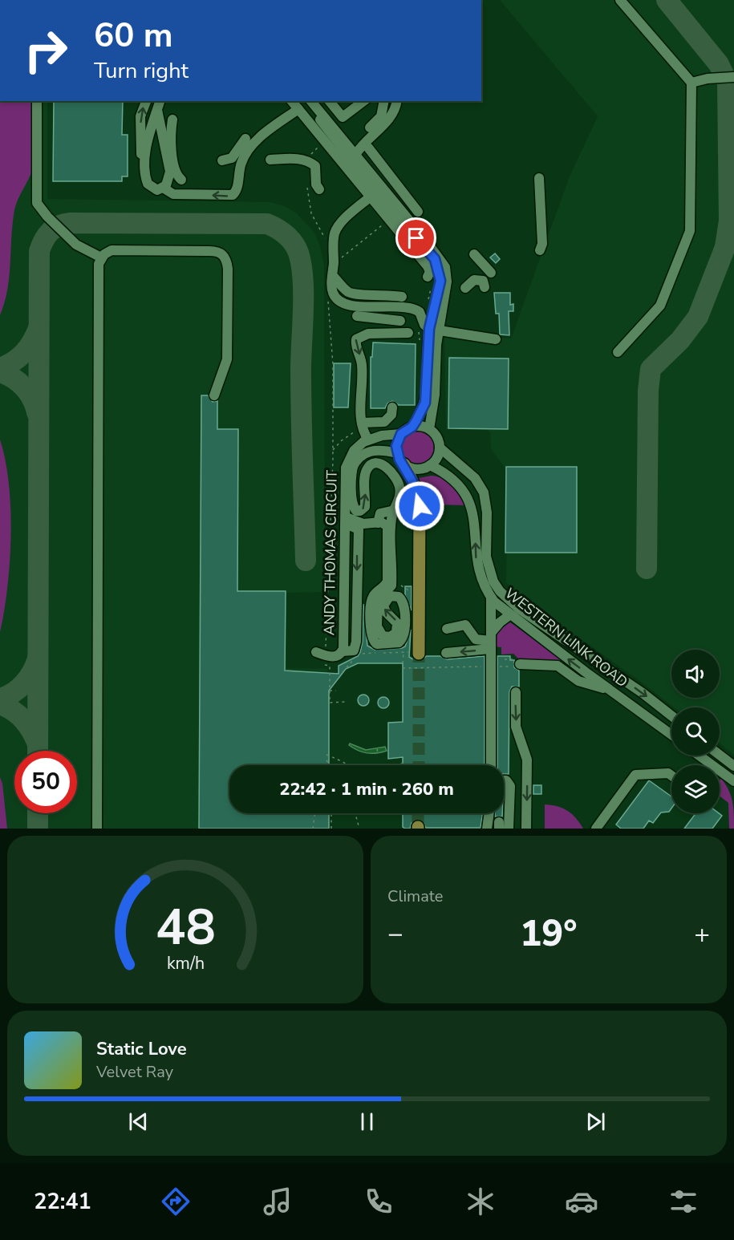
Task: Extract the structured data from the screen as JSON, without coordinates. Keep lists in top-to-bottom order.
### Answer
{
  "streets": {
    "street": ["ANDY THOMAS CIRCUIT", "WESTERN LINK ROAD"]
  },
  "page": {
    "turn": ["60 m", "Turn right"],
    "limit": "50",
    "trip": "22:42 · 1 min · 260 m",
    "tile": "Climate",
    "heat": ["−", "19°", "+"],
    "song": ["Static Love", "Velvet Ray"],
    "tabs": "22:41",
    "gauge": ["48", "km/h"]
  }
}
